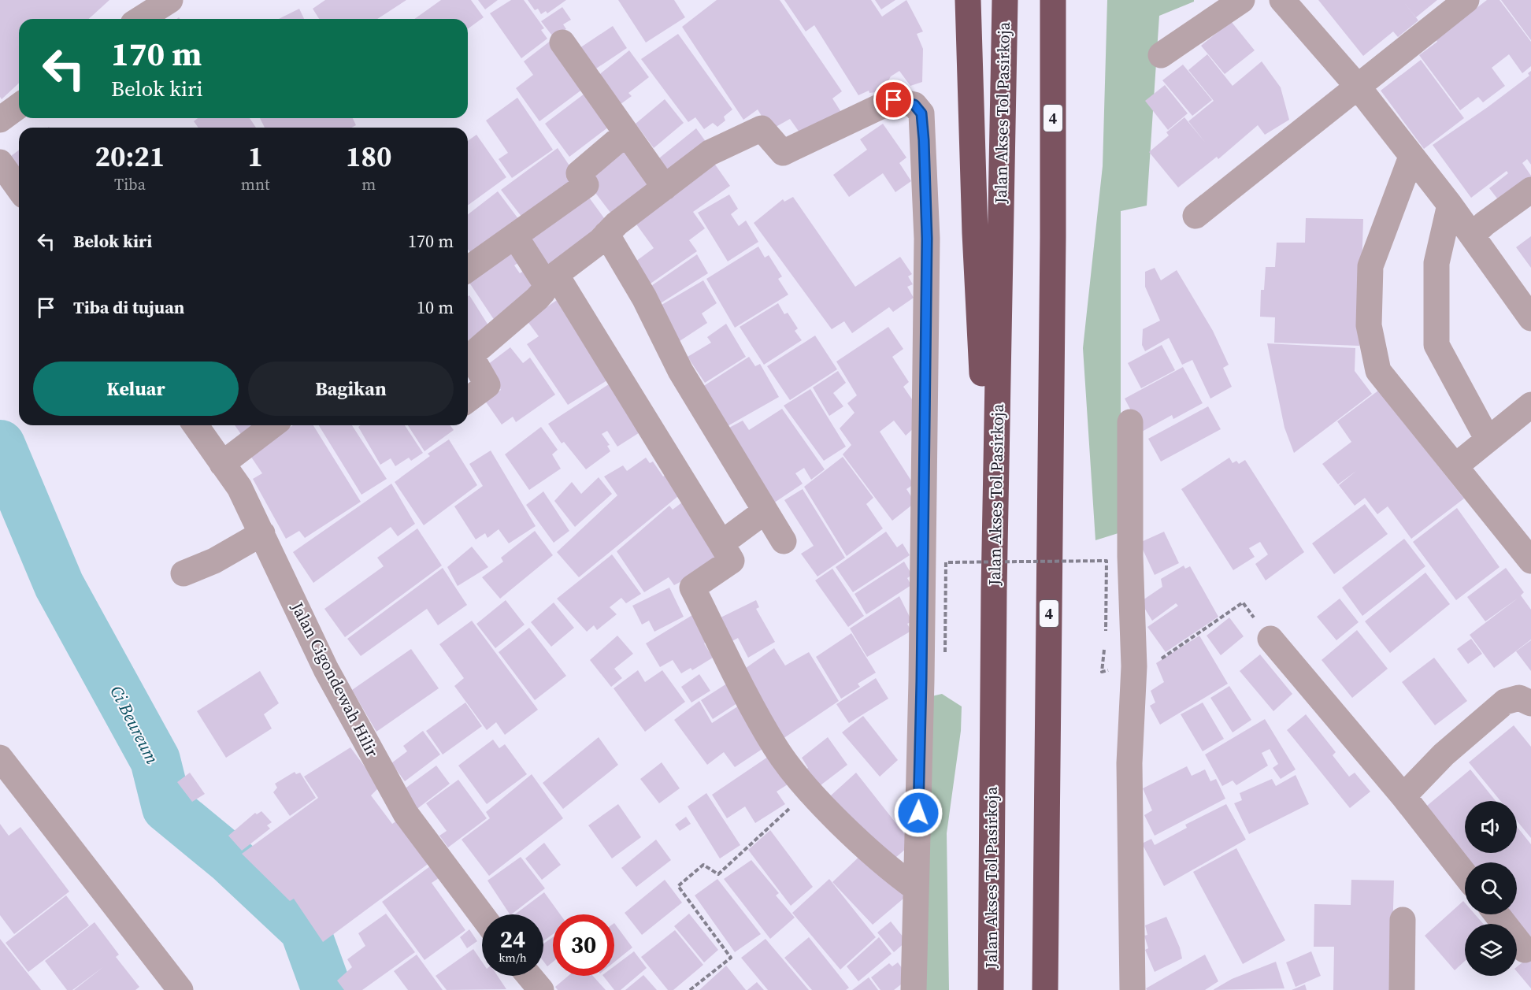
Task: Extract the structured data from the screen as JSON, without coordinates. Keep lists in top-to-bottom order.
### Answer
{
  "streets": {
    "highway": ["Jalan Akses Tol Pasirkoja", "4"],
    "street": ["Jalan Cigondewah Hilir"]
  },
  "water": ["Ci Beureum"],
  "page": {
    "turn": ["170 m", "Belok kiri"],
    "eta": [
      "20:21",
      "Tiba",
      "1",
      "mnt",
      "180",
      "m"
    ],
    "list": [
      {
        "name": "Belok kiri",
        "value": "170 m"
      },
      {
        "name": "Tiba di tujuan",
        "value": "10 m"
      }
    ],
    "buttons": ["Keluar", "Bagikan"],
    "speed": "24 km/h",
    "limit": "30"
  }
}
